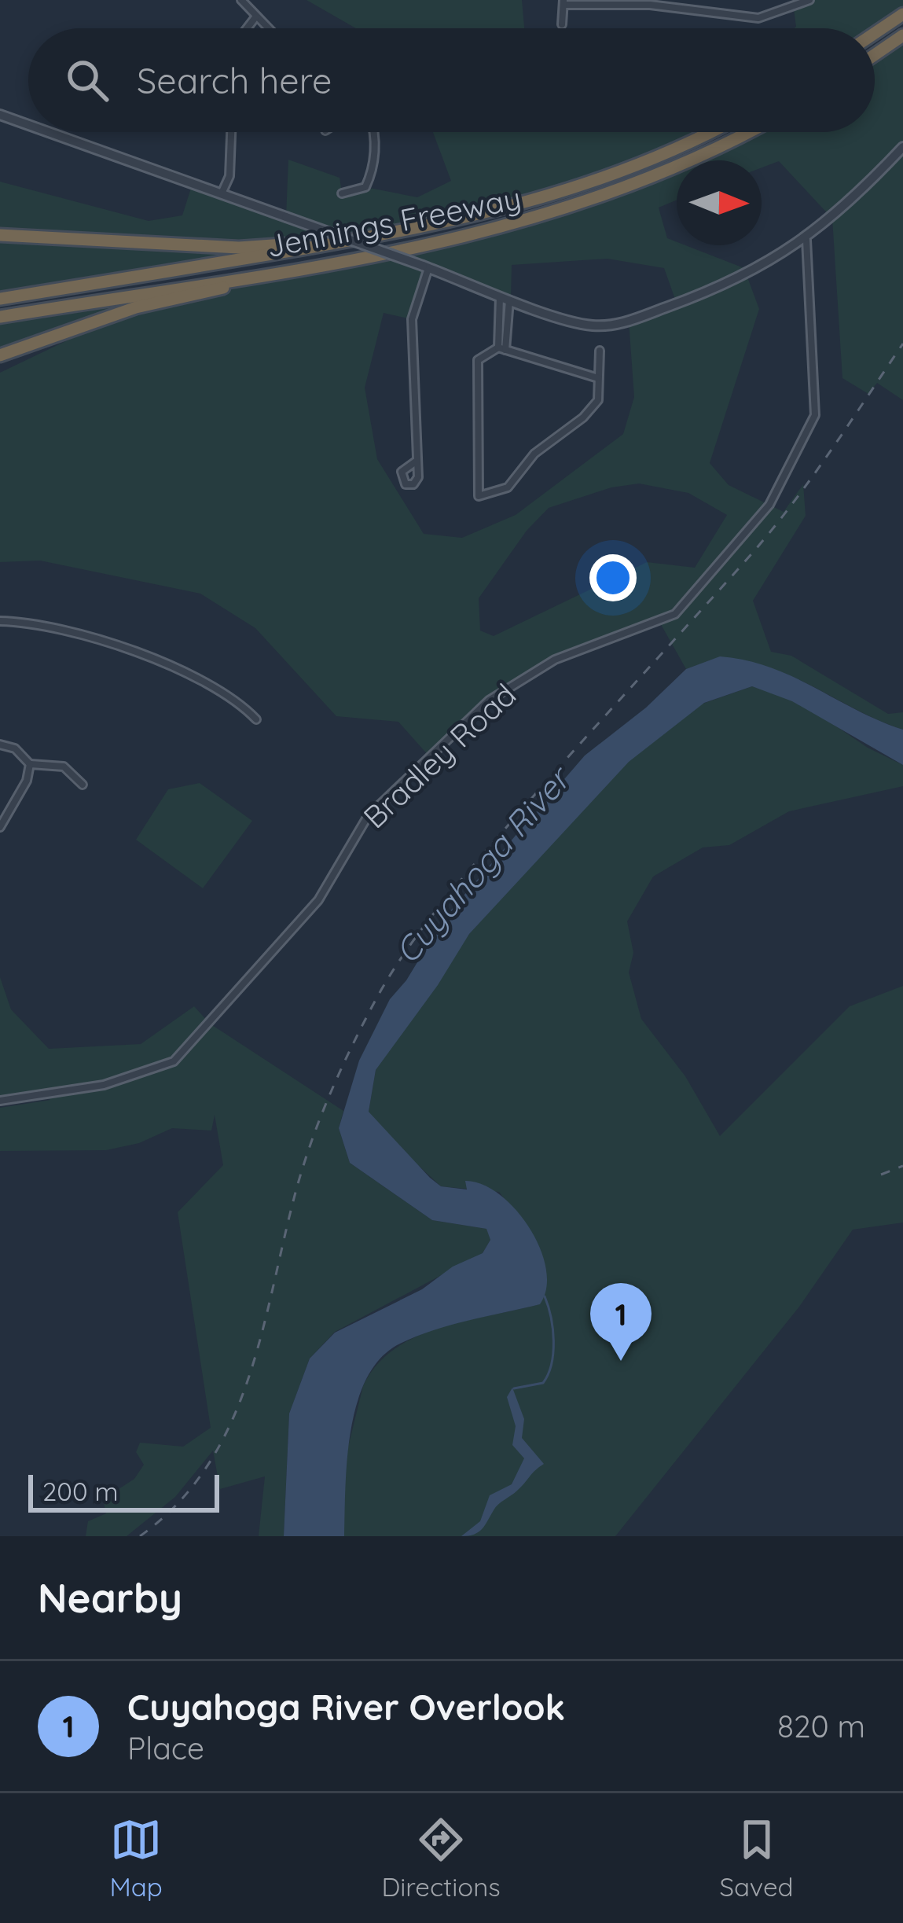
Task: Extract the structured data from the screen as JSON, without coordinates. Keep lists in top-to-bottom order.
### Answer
{
  "streets": {
    "highway": ["Jennings Freeway"],
    "street": ["Bradley Road"]
  },
  "water": ["Cuyahoga River"],
  "scale_bar": "200 m",
  "north": "right",
  "page": {
    "search": "Search here",
    "pins": "1",
    "scale": "200 m",
    "heading": "Nearby",
    "list": [
      {
        "mark": "1",
        "name": "Cuyahoga River Overlook",
        "note": "Place",
        "value": "820 m"
      }
    ],
    "nav": ["Map", "Directions", "Saved"]
  }
}
